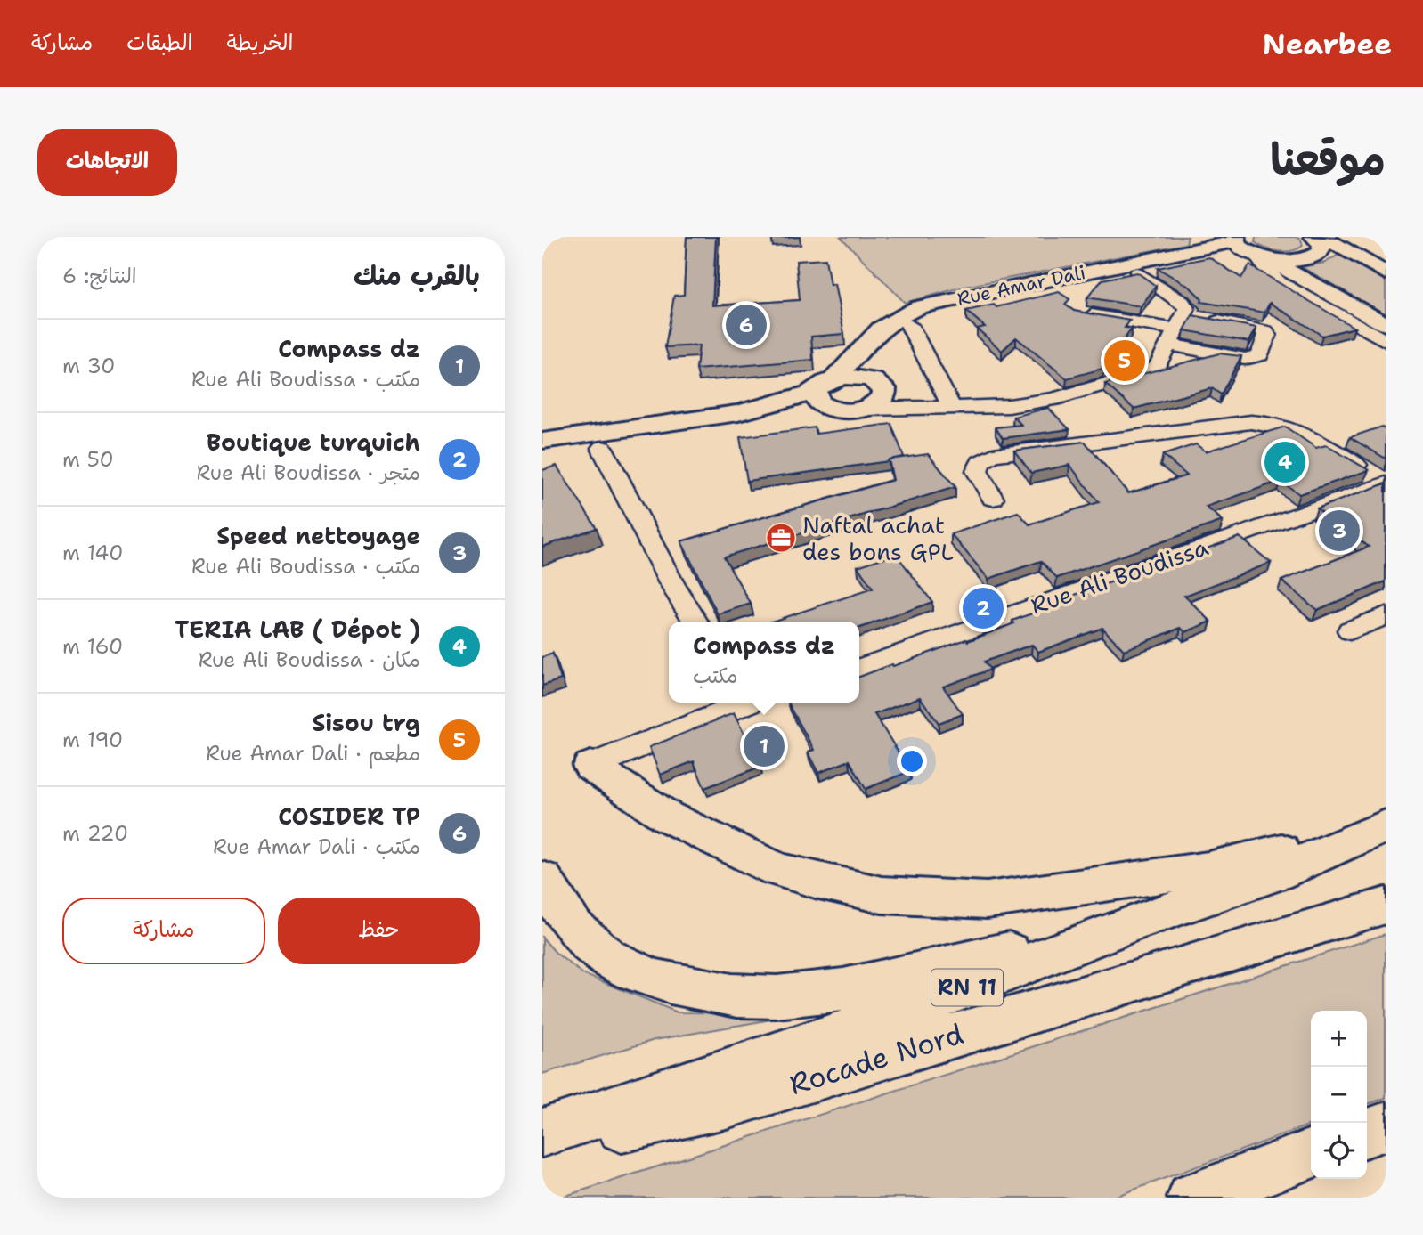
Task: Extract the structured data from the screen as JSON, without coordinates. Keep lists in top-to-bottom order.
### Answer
{
  "streets": {
    "main road": ["Rue Amar Dali", "RN 11", "Rocade Nord"],
    "street": ["Rue Ali Boudissa"]
  },
  "places": {
    "office": ["Naftal achat des bons GPL"]
  },
  "page": {
    "header": "Nearbee",
    "nav": ["الخريطة", "الطبقات", "مشاركة"],
    "title": "موقعنا",
    "buttons": [
      "الاتجاهات",
      ["حفظ", "مشاركة"]
    ],
    "heading": ["بالقرب منك", "النتائج: 6"],
    "pins": [
      "6",
      "5",
      "4",
      "3",
      "2",
      "1"
    ],
    "list": [
      {
        "mark": "1",
        "name": "Compass dz",
        "note": "مكتب · Rue Ali Boudissa",
        "value": "30 m"
      },
      {
        "mark": "2",
        "name": "Boutique turquich",
        "note": "متجر · Rue Ali Boudissa",
        "value": "50 m"
      },
      {
        "mark": "3",
        "name": "Speed nettoyage",
        "note": "مكتب · Rue Ali Boudissa",
        "value": "140 m"
      },
      {
        "mark": "4",
        "name": "TERIA LAB ( Dépot )",
        "note": "مكان · Rue Ali Boudissa",
        "value": "160 m"
      },
      {
        "mark": "5",
        "name": "Sisou trg",
        "note": "مطعم · Rue Amar Dali",
        "value": "190 m"
      },
      {
        "mark": "6",
        "name": "COSIDER TP",
        "note": "مكتب · Rue Amar Dali",
        "value": "220 m"
      }
    ],
    "popup": ["Compass dz", "مكتب"],
    "map_buttons": ["+", "−"]
  }
}
